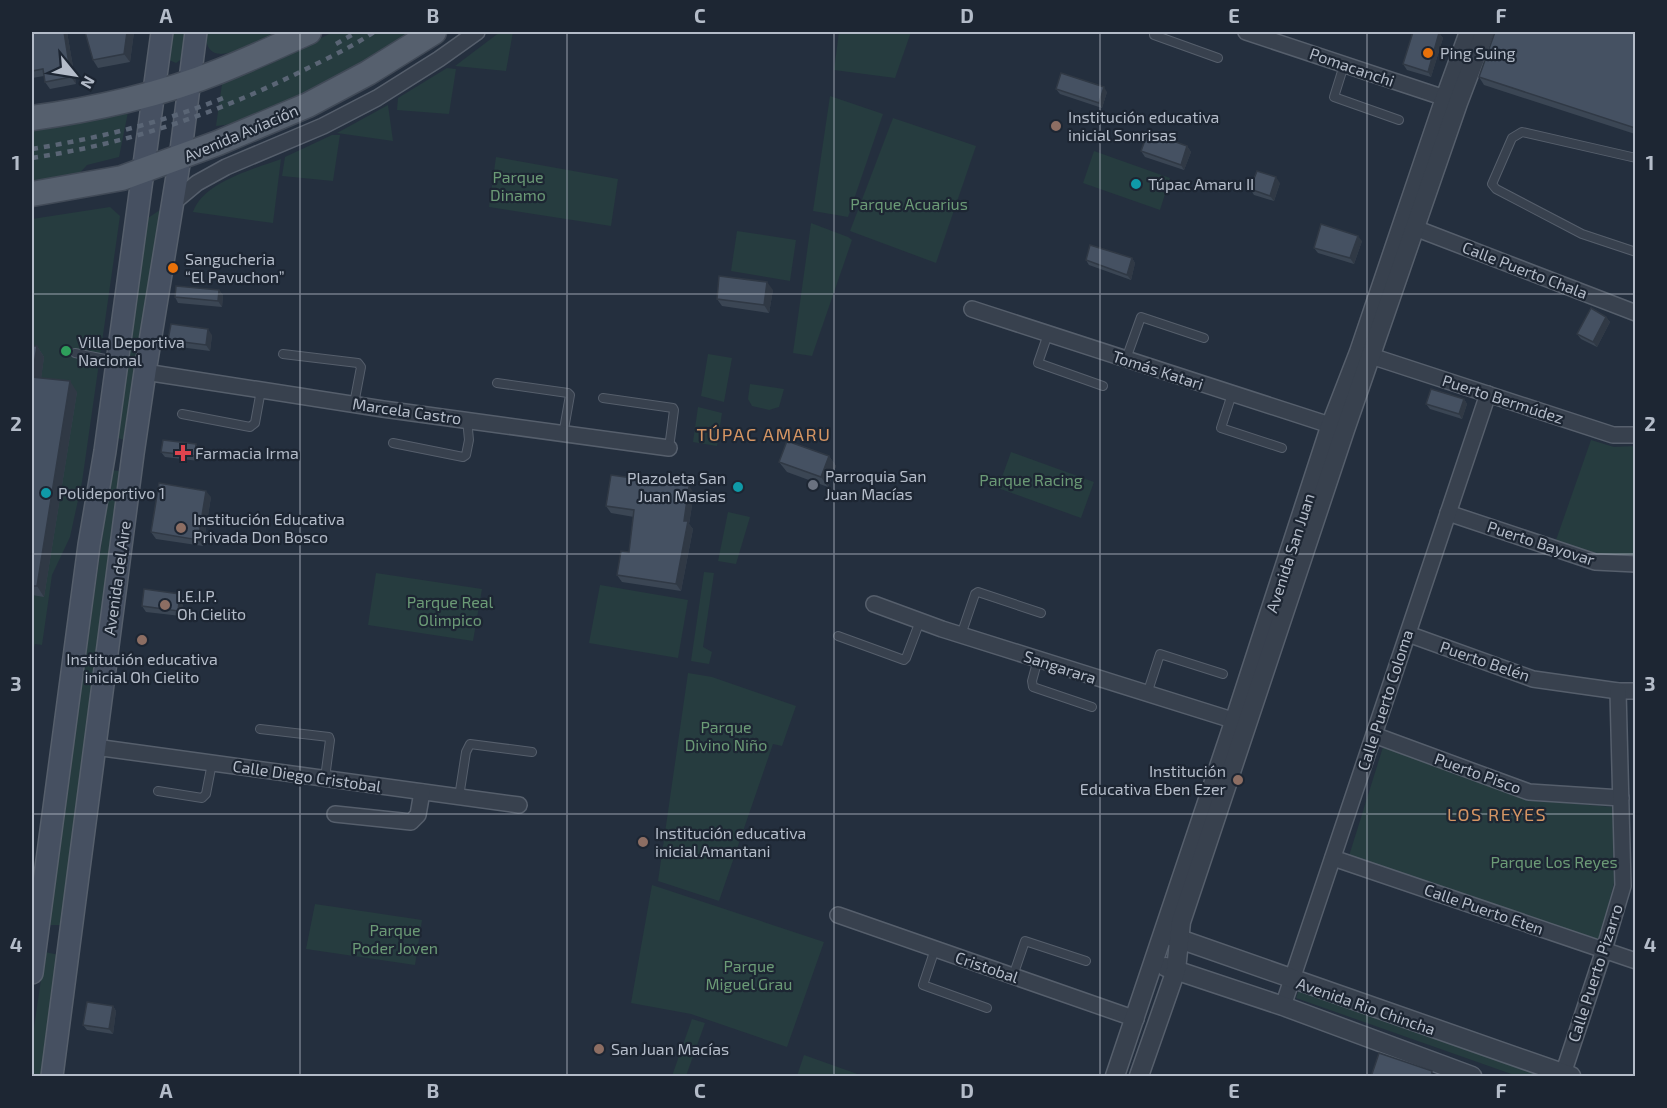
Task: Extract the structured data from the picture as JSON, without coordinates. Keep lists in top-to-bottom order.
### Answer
{
  "streets": {
    "main road": ["Avenida Aviación", "Avenida del Aire"],
    "street": [
      "Pomacanchi",
      "Calle Puerto Chala",
      "Tomás Katari",
      "Puerto Bermúdez",
      "Marcela Castro",
      "Puerto Bayovar",
      "Avenida San Juan",
      "Puerto Belén",
      "Sangarara",
      "Calle Puerto Coloma",
      "Puerto Pisco",
      "Calle Diego Cristobal",
      "Calle Puerto Eten",
      "Cristobal",
      "Calle Puerto Pizarro",
      "Avenida Rio Chincha"
    ]
  },
  "crossings": [
    ["Pomacanchi", "Avenida San Juan"],
    ["Avenida Aviación", "Avenida del Aire"],
    ["Calle Puerto Chala", "Avenida San Juan"],
    ["Tomás Katari", "Avenida San Juan"],
    ["Puerto Bermúdez", "Avenida San Juan"],
    ["Puerto Bermúdez", "Calle Puerto Coloma"],
    ["Marcela Castro", "Avenida del Aire"],
    ["Puerto Bayovar", "Calle Puerto Coloma"],
    ["Avenida San Juan", "Sangarara"],
    ["Avenida San Juan", "Cristobal"],
    ["Avenida San Juan", "Avenida Rio Chincha"],
    ["Avenida del Aire", "Calle Diego Cristobal"],
    ["Puerto Belén", "Calle Puerto Coloma"],
    ["Puerto Belén", "Calle Puerto Pizarro"],
    ["Calle Puerto Coloma", "Puerto Pisco"],
    ["Calle Puerto Coloma", "Calle Puerto Eten"],
    ["Calle Puerto Coloma", "Avenida Rio Chincha"],
    ["Puerto Pisco", "Calle Puerto Pizarro"],
    ["Calle Puerto Eten", "Calle Puerto Pizarro"],
    ["Calle Puerto Pizarro", "Avenida Rio Chincha"]
  ],
  "districts": ["TÚPAC AMARU", "LOS REYES"],
  "parks": [
    "Parque Dinamo",
    "Parque Acuarius",
    "Parque Racing",
    "Parque Real Olimpico",
    "Parque Divino Niño",
    "Parque Los Reyes",
    "Parque Poder Joven",
    "Parque Miguel Grau"
  ],
  "places": {
    "other": [
      "Ping Suing",
      "Institución educativa inicial Sonrisas",
      "Túpac Amaru II",
      "Sangucheria “El Pavuchon”",
      "Villa Deportiva Nacional",
      "Parroquia San Juan Macías",
      "Plazoleta San Juan Masias",
      "Polideportivo 1",
      "Institución Educativa Privada Don Bosco",
      "I.E.I.P. Oh Cielito",
      "Institución educativa inicial Oh Cielito",
      "Institución Educativa Eben Ezer",
      "Institución educativa inicial Amantani",
      "San Juan Macías"
    ],
    "health": ["Farmacia Irma"]
  },
  "north": "bottom right",
  "grid": {
    "columns": [
      "A",
      "B",
      "C",
      "D",
      "E",
      "F"
    ],
    "rows": [
      "1",
      "2",
      "3",
      "4"
    ]
  }
}
